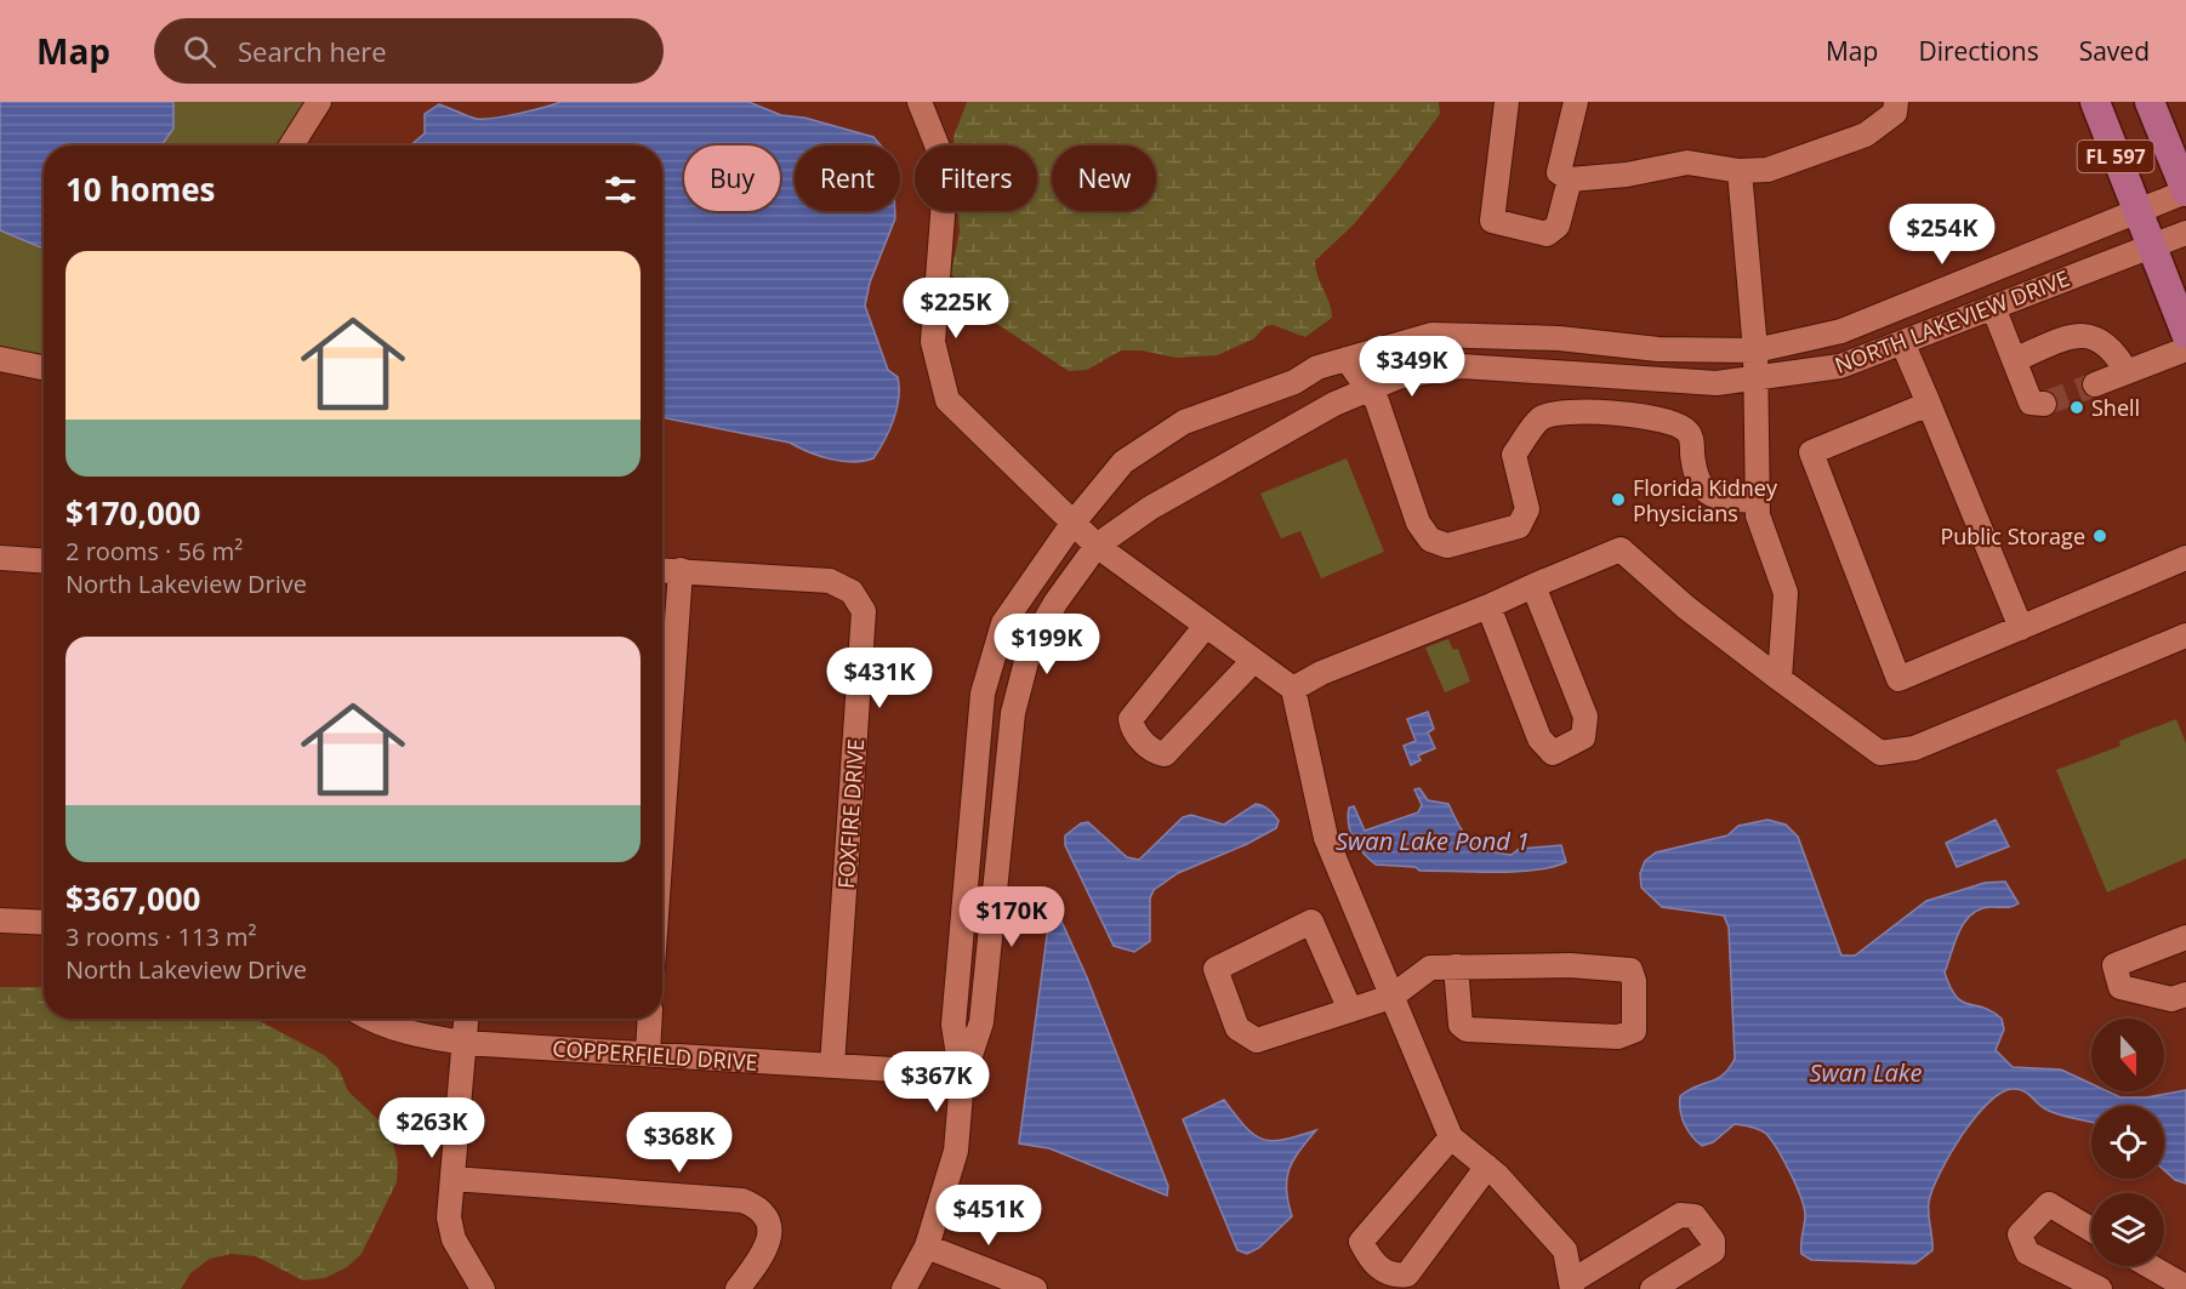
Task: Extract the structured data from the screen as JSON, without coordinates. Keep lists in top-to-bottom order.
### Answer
{
  "streets": {
    "main road": ["FL 597"],
    "street": ["NORTH LAKEVIEW DRIVE", "FOXFIRE DRIVE", "COPPERFIELD DRIVE"]
  },
  "crossings": [
    ["FL 597", "NORTH LAKEVIEW DRIVE"],
    ["NORTH LAKEVIEW DRIVE", "COPPERFIELD DRIVE"],
    ["FOXFIRE DRIVE", "COPPERFIELD DRIVE"]
  ],
  "water": ["Swan Lake Pond 1", "Swan Lake"],
  "places": ["Shell", "Florida Kidney Physicians", "Public Storage"],
  "north": "bottom",
  "page": {
    "header": "Map",
    "search": "Search here",
    "nav": ["Map", "Directions", "Saved"],
    "chip": [
      "Buy",
      "Rent",
      "Filters",
      "New"
    ],
    "heading": "10 homes",
    "price": [
      "$254K",
      "$225K",
      "$349K",
      "$199K",
      "$431K",
      "$170K",
      "$367K",
      "$263K",
      "$368K",
      "$451K"
    ],
    "list": [
      {
        "name": "$170,000",
        "note": "2 rooms · 56 m² · North Lakeview Drive"
      },
      {
        "name": "$367,000",
        "note": "3 rooms · 113 m² · North Lakeview Drive"
      }
    ]
  }
}
